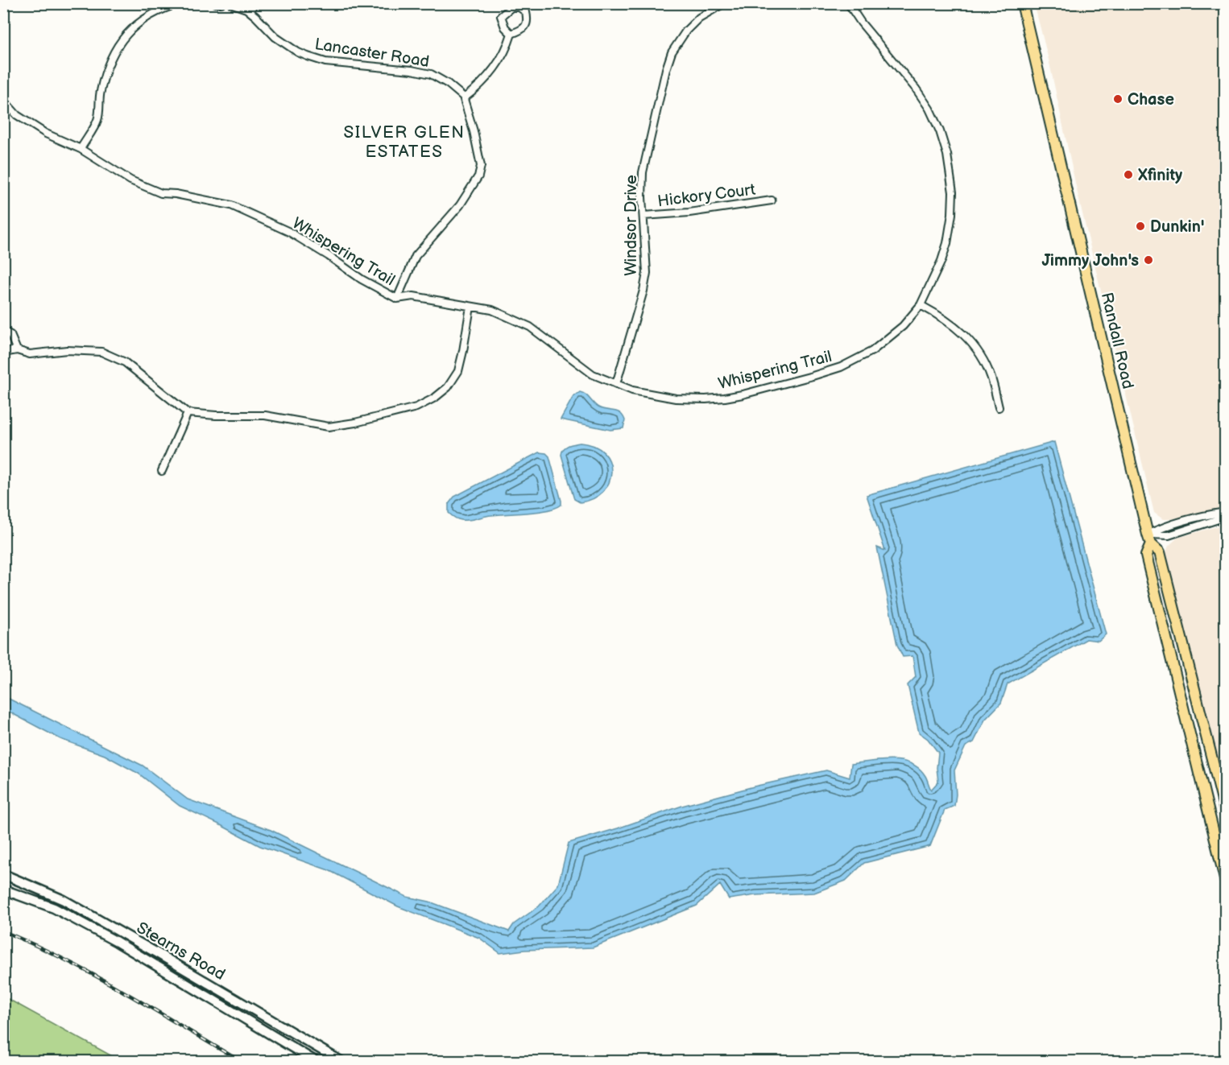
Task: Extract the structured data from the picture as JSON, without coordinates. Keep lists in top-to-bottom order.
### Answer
{
  "streets": {
    "main road": ["Randall Road", "Stearns Road"],
    "street": [
      "Lancaster Road",
      "Hickory Court",
      "Windsor Drive",
      "Whispering Trail"
    ]
  },
  "crossings": [
    ["Hickory Court", "Windsor Drive"],
    ["Windsor Drive", "Whispering Trail"]
  ],
  "districts": ["SILVER GLEN ESTATES"],
  "places": [
    "Chase",
    "Xfinity",
    "Dunkin'",
    "Jimmy John's"
  ]
}
